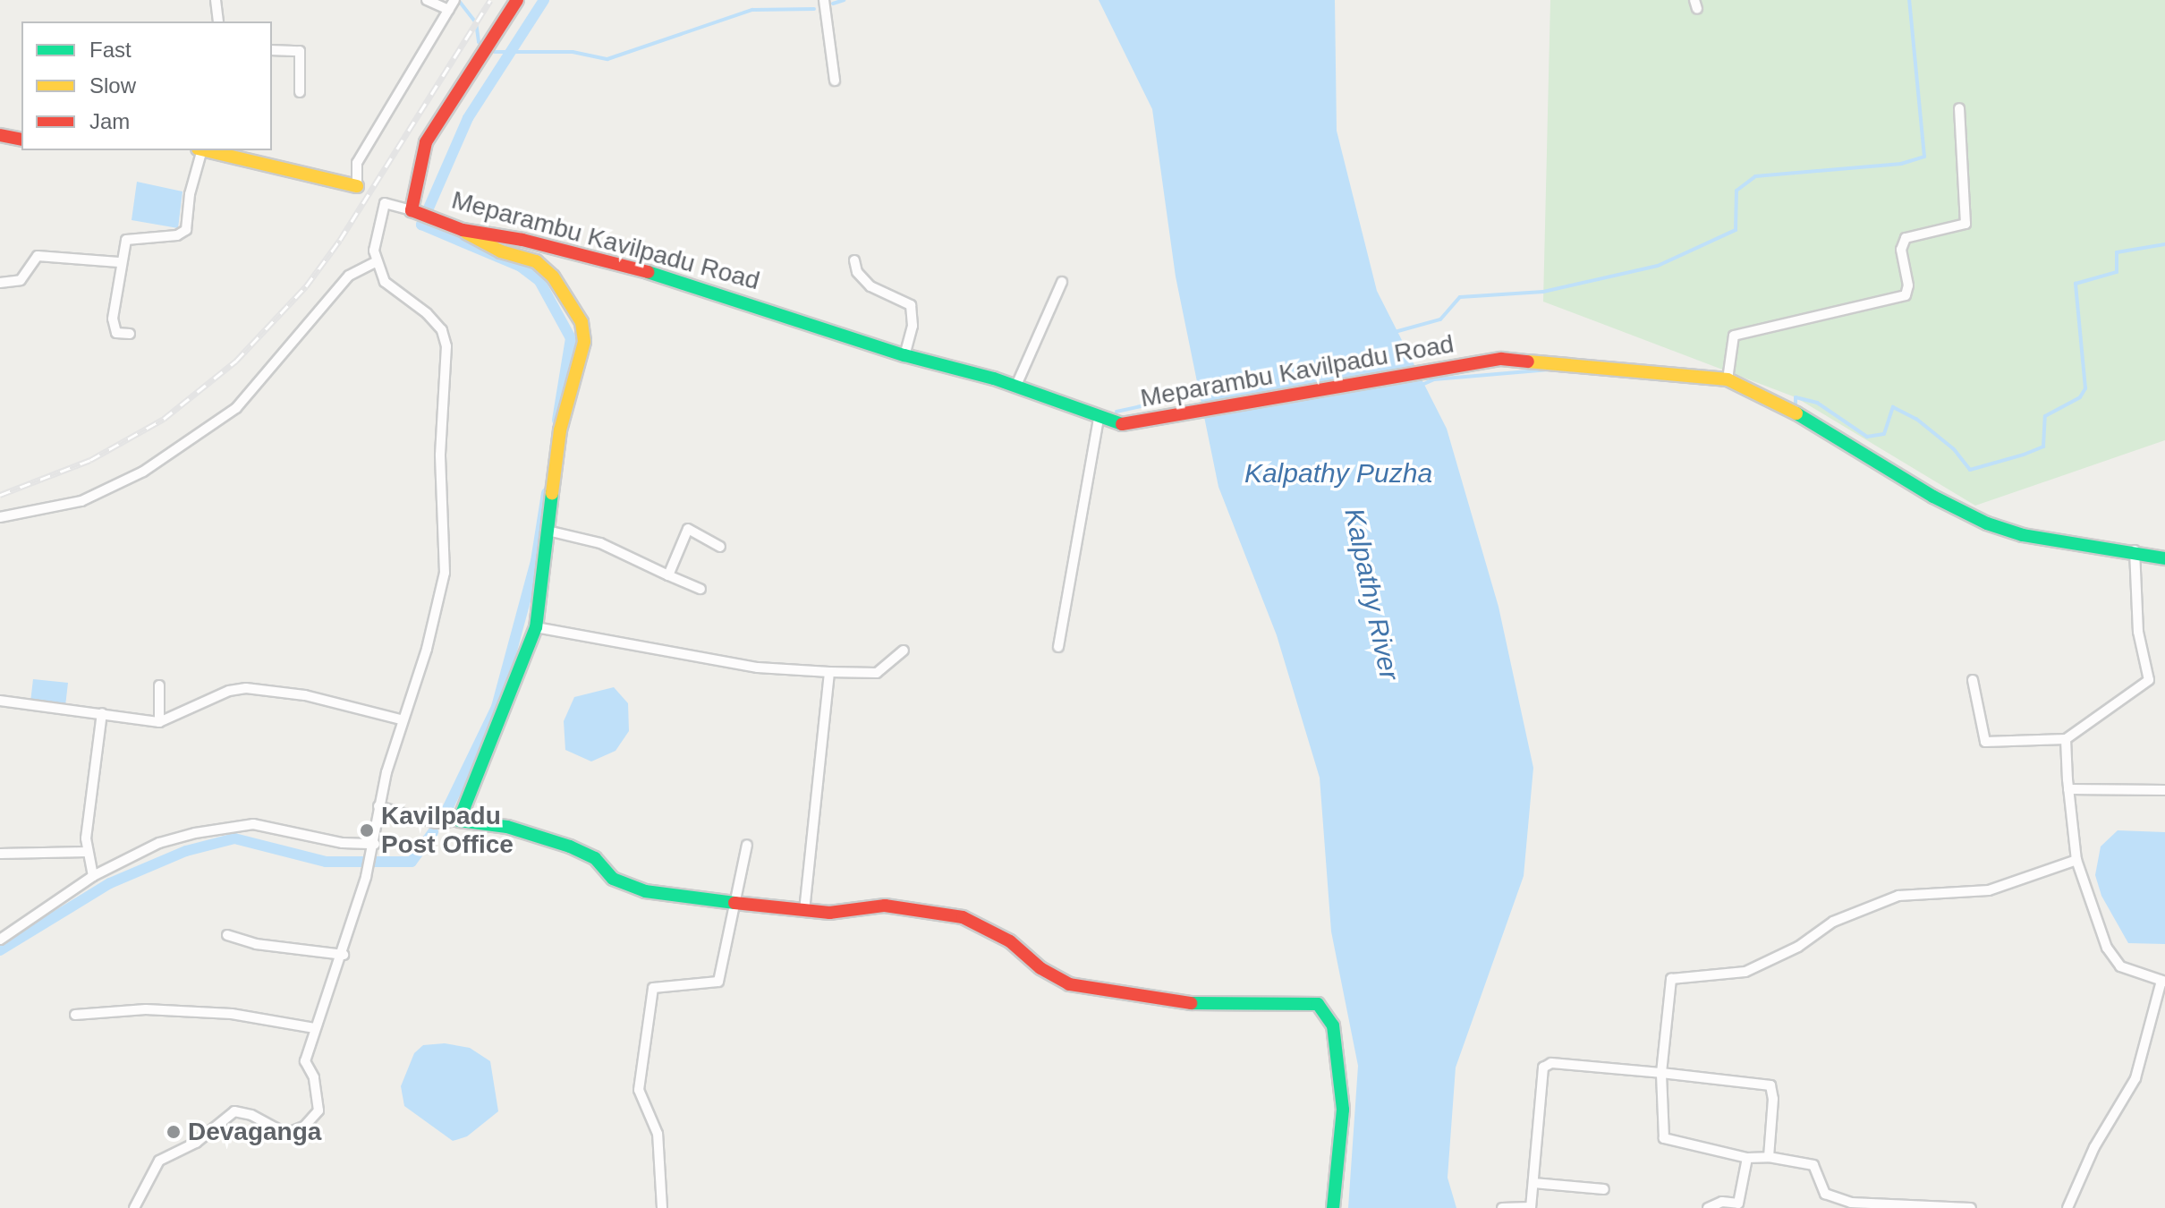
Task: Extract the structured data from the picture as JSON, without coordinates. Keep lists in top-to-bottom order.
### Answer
{
  "streets": {
    "main road": ["Meparambu Kavilpadu Road"]
  },
  "water": ["Kalpathy Puzha", "Kalpathy River"],
  "places": ["Kavilpadu Post Office", "Devaganga"],
  "legend": ["Fast", "Slow", "Jam"]
}
